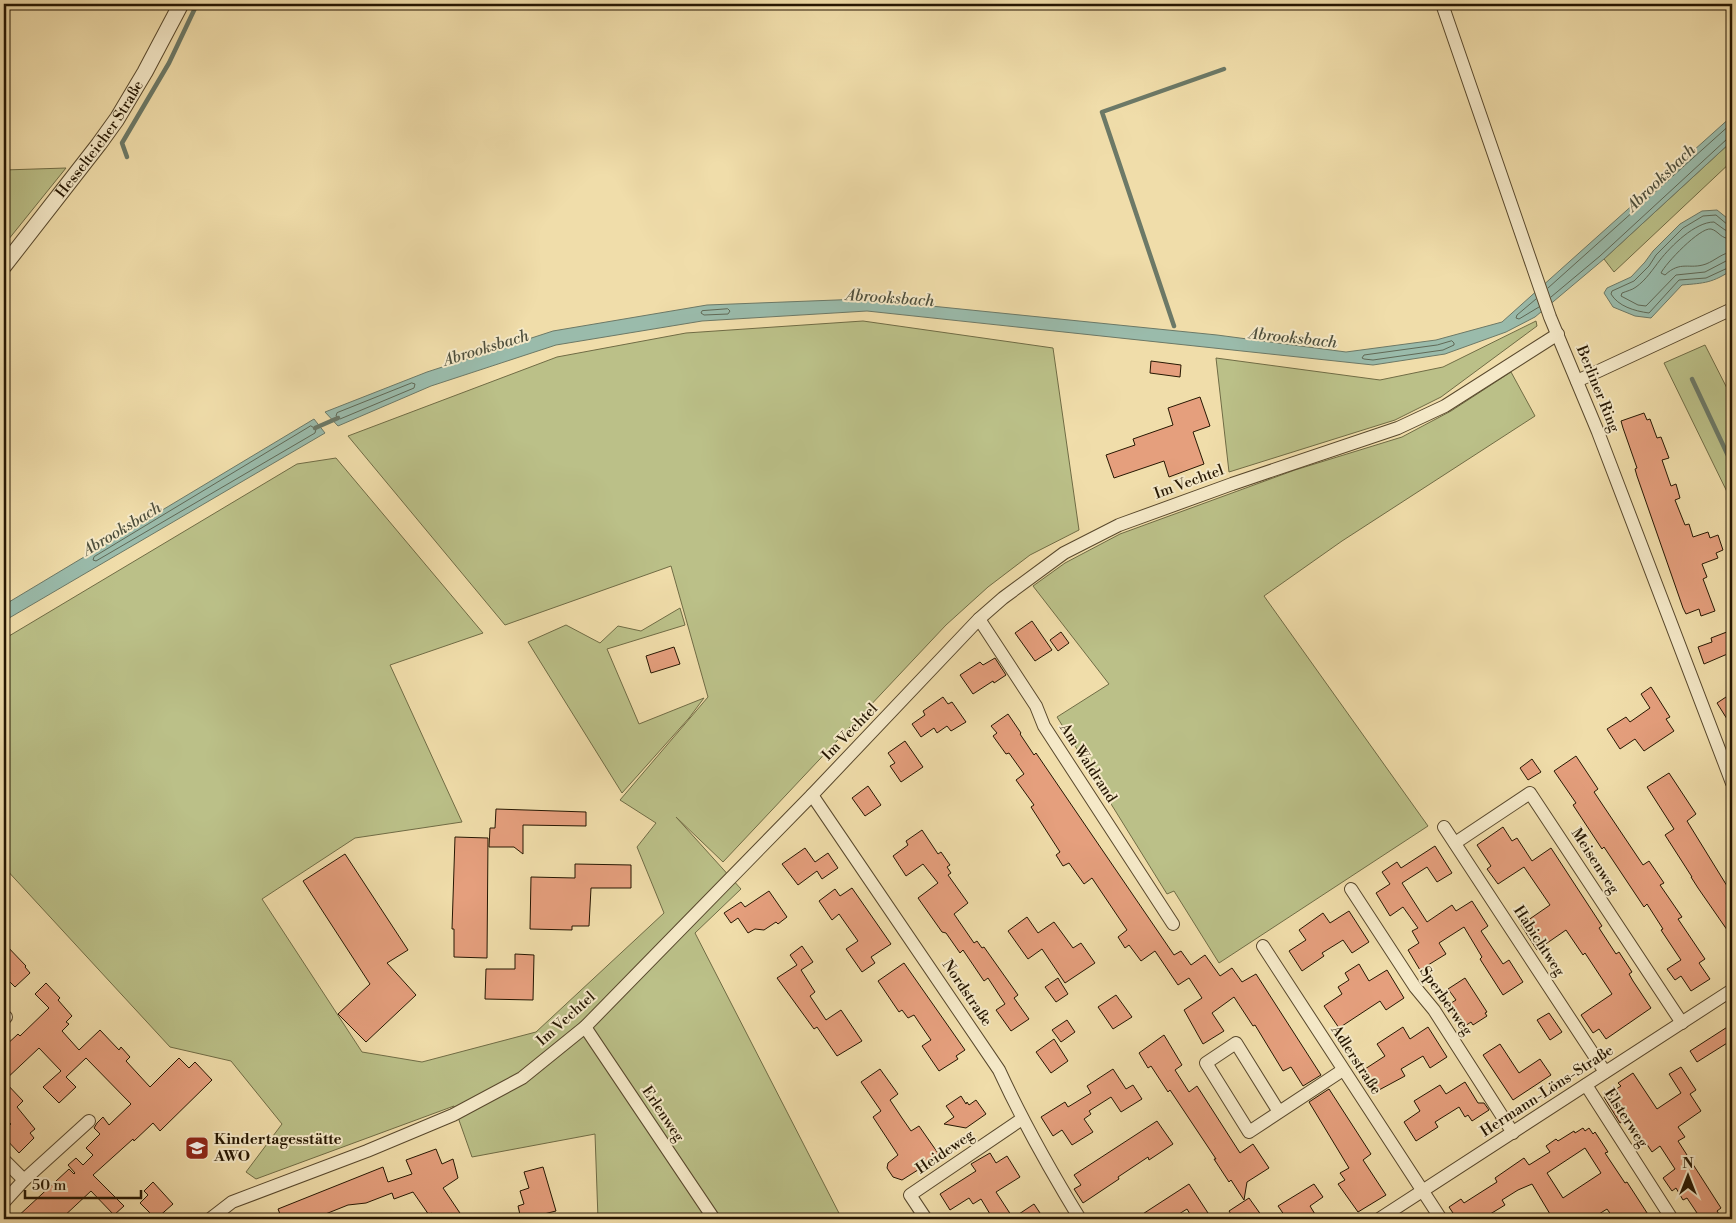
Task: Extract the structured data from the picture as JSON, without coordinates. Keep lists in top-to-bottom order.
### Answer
{
  "streets": {
    "street": [
      "Hesselteicher Straße",
      "Berliner Ring",
      "Im Vechtel",
      "Am Waldrand",
      "Meisenweg",
      "Habichtweg",
      "Nordstraße",
      "Sperberweg",
      "Adlerstraße",
      "Hermann-Löns-Straße",
      "Erlenweg",
      "Elsterweg",
      "Heideweg"
    ]
  },
  "crossings": [
    ["Berliner Ring", "Im Vechtel"],
    ["Im Vechtel", "Am Waldrand"],
    ["Im Vechtel", "Nordstraße"],
    ["Im Vechtel", "Erlenweg"],
    ["Meisenweg", "Habichtweg"],
    ["Meisenweg", "Hermann-Löns-Straße"],
    ["Habichtweg", "Hermann-Löns-Straße"],
    ["Nordstraße", "Heideweg"],
    ["Sperberweg", "Hermann-Löns-Straße"],
    ["Adlerstraße", "Hermann-Löns-Straße"],
    ["Hermann-Löns-Straße", "Elsterweg"]
  ],
  "water": ["Abrooksbach"],
  "places": {
    "school or university": ["Kindertagesstätte AWO"]
  },
  "scale_bar": "50 m",
  "north": "top"
}
